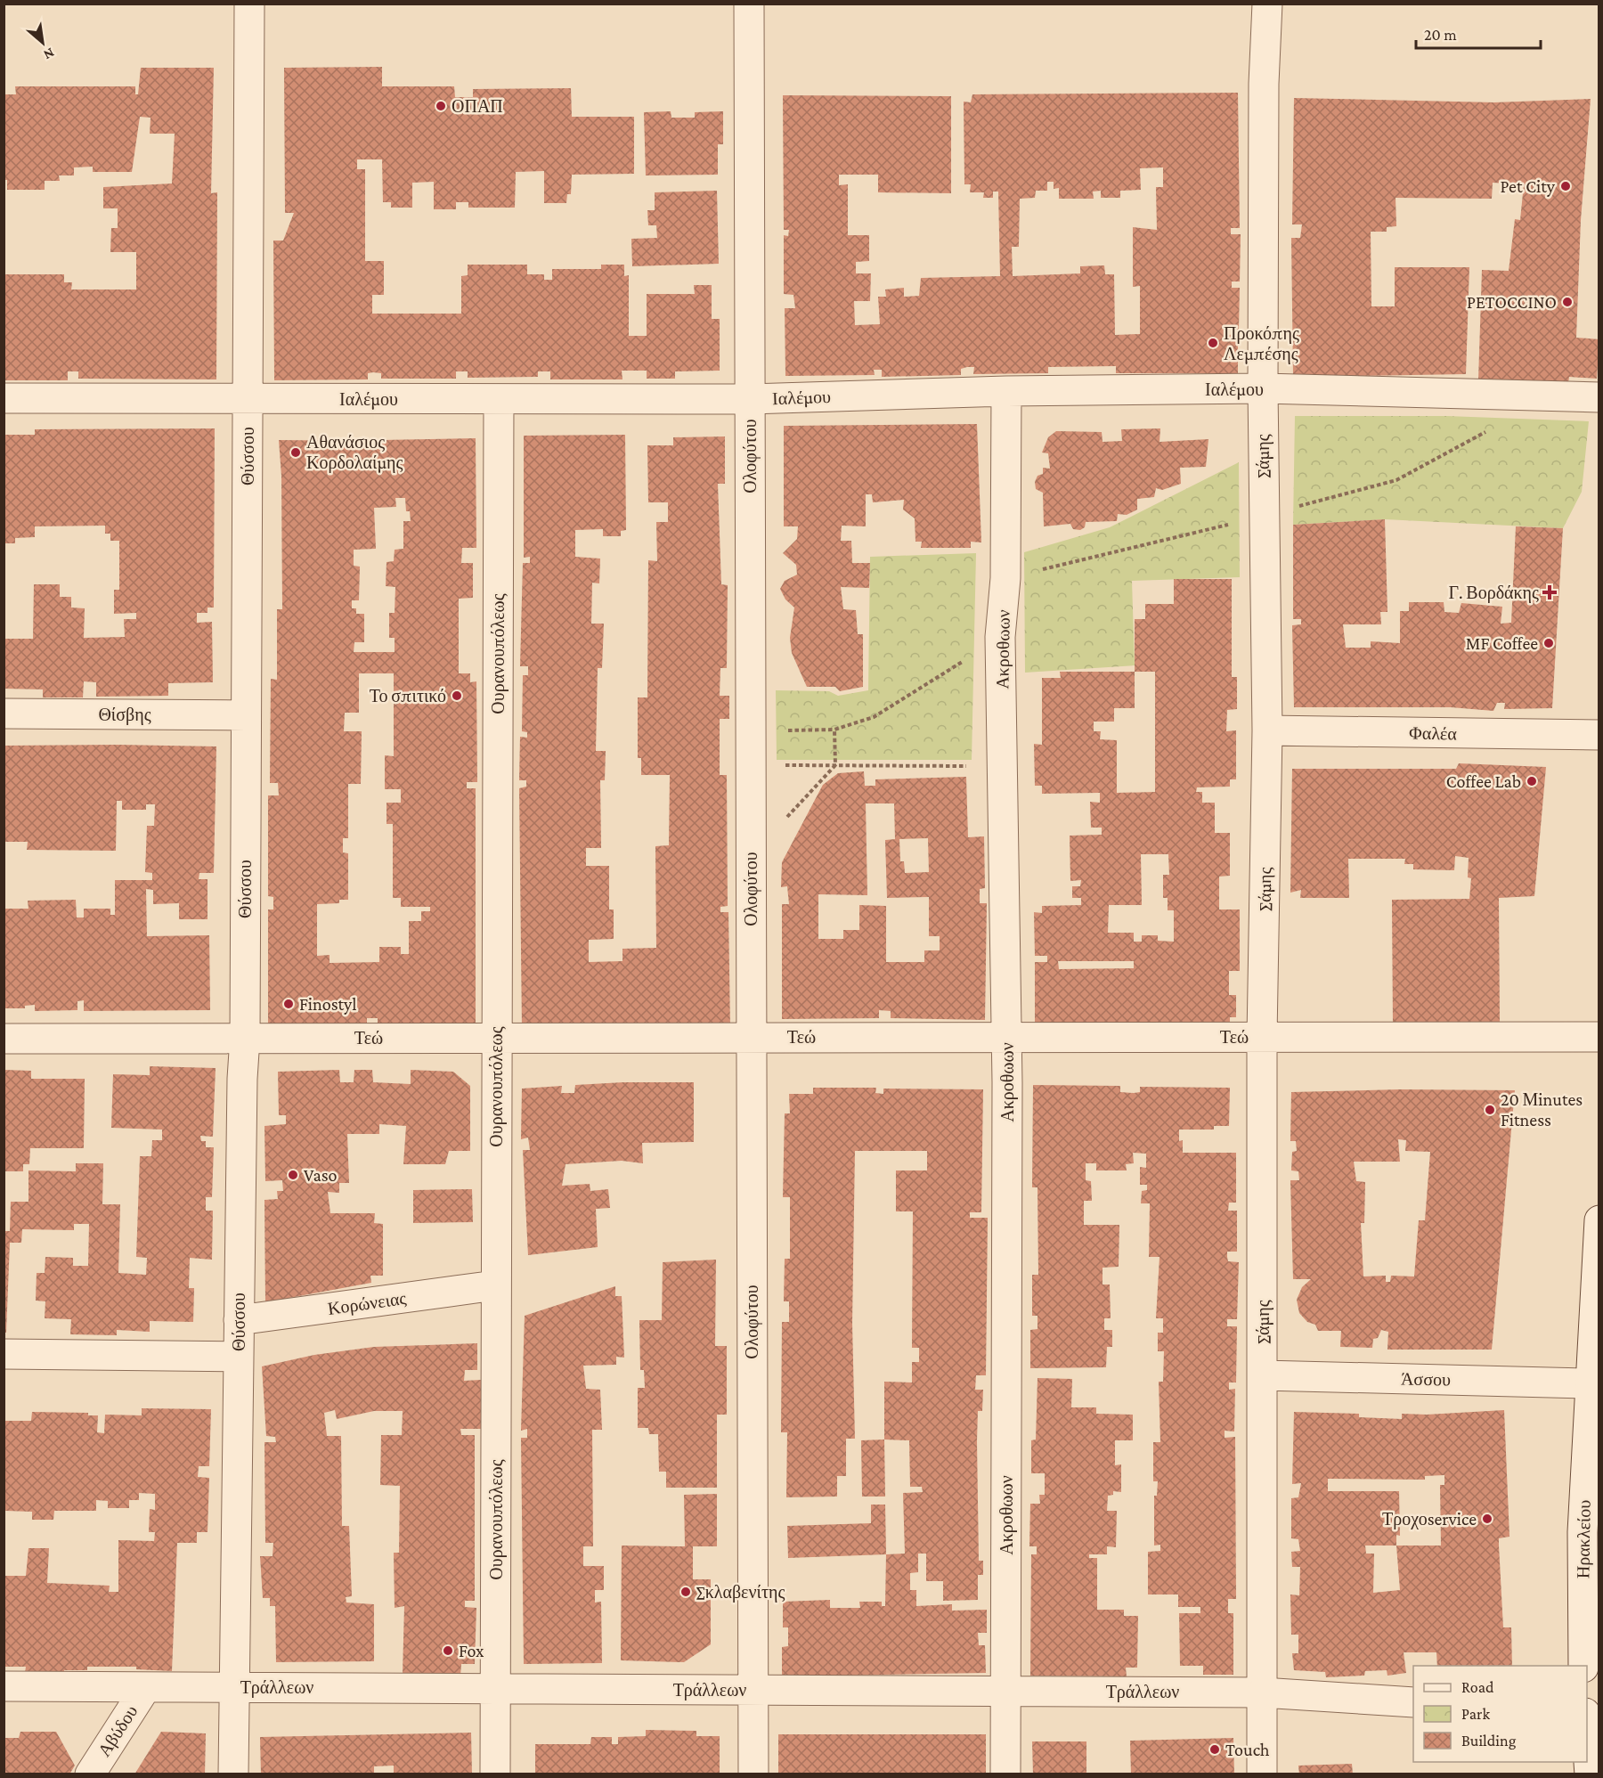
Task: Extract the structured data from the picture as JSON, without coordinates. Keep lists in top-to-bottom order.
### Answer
{
  "streets": {
    "street": [
      "Ιαλέμου",
      "Θύσσου",
      "Ολοφύτου",
      "Σάμης",
      "Ακροθωων",
      "Ουρανουπόλεως",
      "Θίσβης",
      "Φαλέα",
      "Τεώ",
      "Κορώνειας",
      "Άσσου",
      "Ηρακλείου",
      "Τράλλεων",
      "Αβύδου"
    ]
  },
  "crossings": [
    ["Ιαλέμου", "Θύσσου"],
    ["Ιαλέμου", "Ολοφύτου"],
    ["Ιαλέμου", "Σάμης"],
    ["Ιαλέμου", "Ακροθωων"],
    ["Ιαλέμου", "Ουρανουπόλεως"],
    ["Θύσσου", "Θίσβης"],
    ["Θύσσου", "Τεώ"],
    ["Θύσσου", "Κορώνειας"],
    ["Θύσσου", "Τράλλεων"],
    ["Ολοφύτου", "Τεώ"],
    ["Ολοφύτου", "Τράλλεων"],
    ["Σάμης", "Φαλέα"],
    ["Σάμης", "Τεώ"],
    ["Σάμης", "Άσσου"],
    ["Σάμης", "Τράλλεων"],
    ["Ακροθωων", "Τεώ"],
    ["Ακροθωων", "Τράλλεων"],
    ["Ουρανουπόλεως", "Τεώ"],
    ["Ουρανουπόλεως", "Κορώνειας"],
    ["Ουρανουπόλεως", "Τράλλεων"],
    ["Άσσου", "Ηρακλείου"],
    ["Τράλλεων", "Αβύδου"]
  ],
  "places": {
    "other": [
      "ΟΠΑΠ",
      "Pet City",
      "PETOCCINO",
      "Προκόπης Λεμπέσης",
      "Αθανάσιος Κορδολαίμης",
      "MF Coffee",
      "Το σπιτικό",
      "Coffee Lab",
      "Finostyl",
      "20 Μinutes Fitness",
      "Vaso",
      "Τροχοservice",
      "Σκλαβενίτης",
      "Fox",
      "Touch"
    ],
    "health": ["Γ. Βορδάκης"]
  },
  "legend": ["Road", "Park", "Building"],
  "scale_bar": "20 m",
  "north": "bottom right"
}
